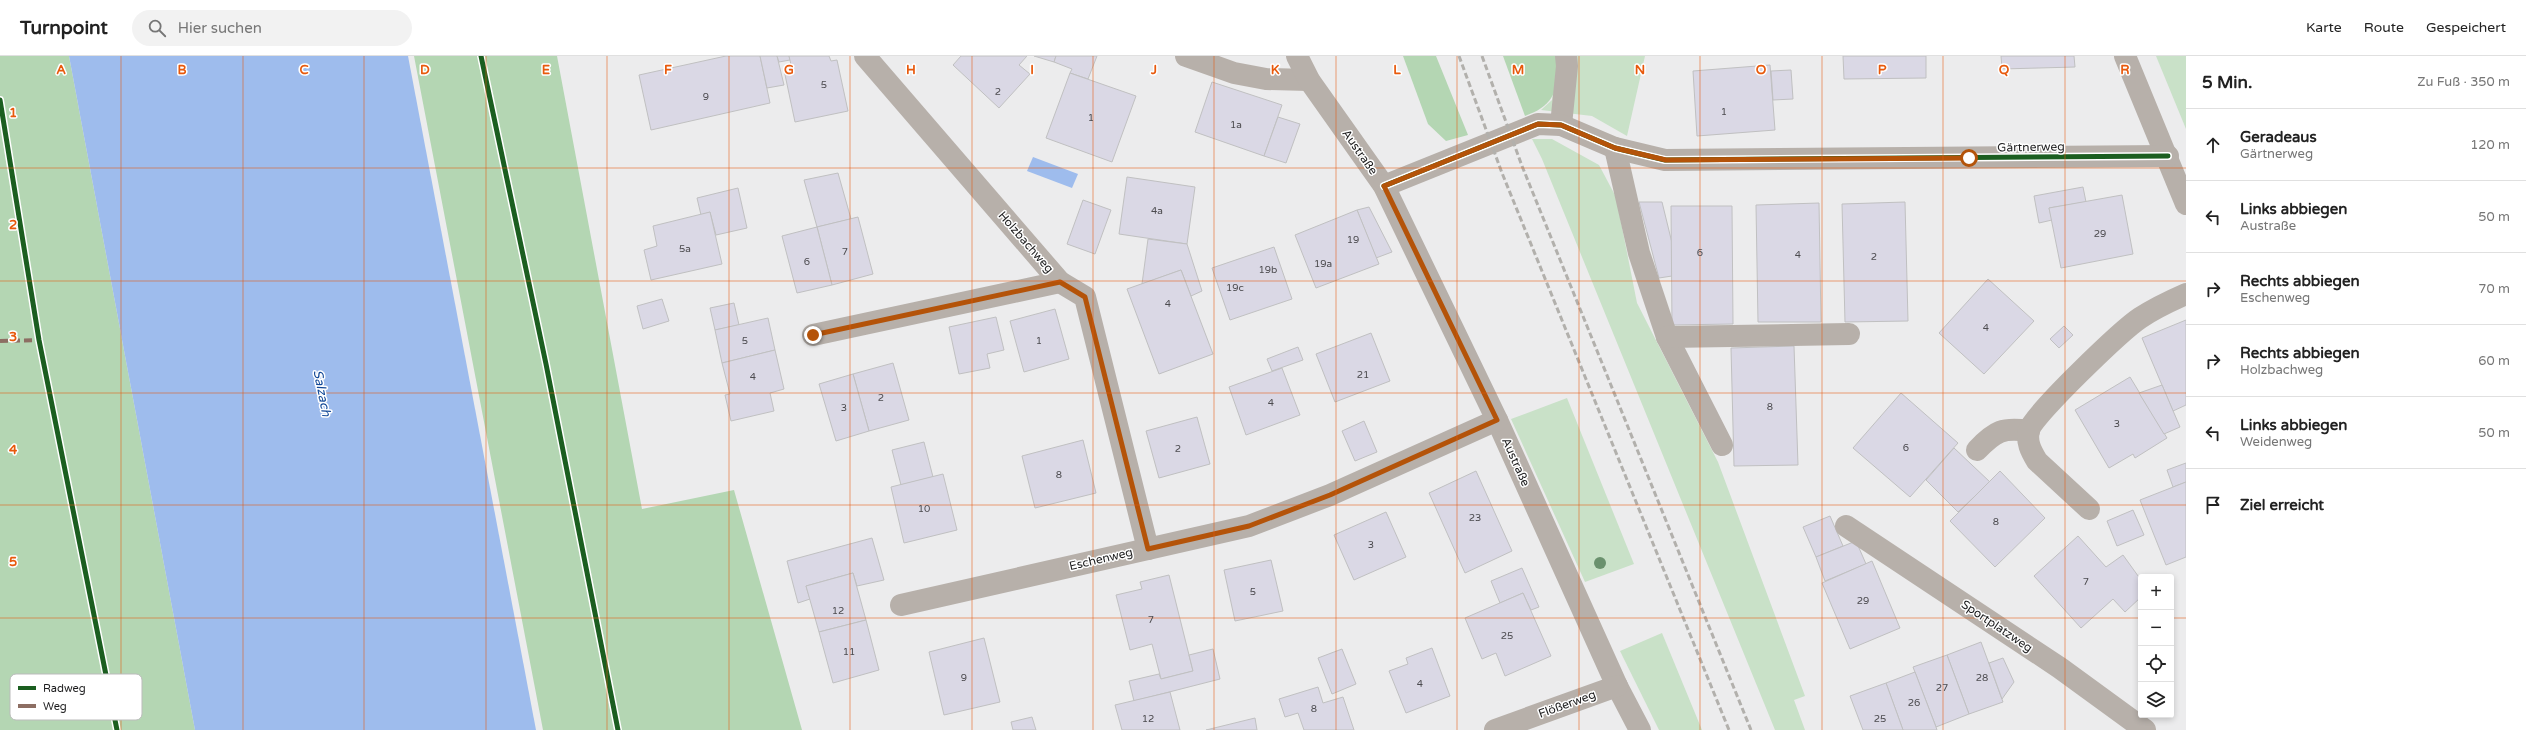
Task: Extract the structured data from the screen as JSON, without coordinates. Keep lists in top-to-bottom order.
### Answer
{
  "streets": {
    "street": [
      "Gärtnerweg",
      "Austraße",
      "Holzbachweg",
      "Eschenweg",
      "Sportplatzweg",
      "Flößerweg"
    ]
  },
  "crossings": [
    ["Gärtnerweg", "Austraße"],
    ["Austraße", "Eschenweg"],
    ["Austraße", "Flößerweg"],
    ["Holzbachweg", "Eschenweg"]
  ],
  "water": ["Salzach"],
  "house_numbers": [
    "5",
    "2",
    "9",
    "1",
    "1",
    "1a",
    "4a",
    "29",
    "19",
    "5a",
    "7",
    "6",
    "4",
    "2",
    "6",
    "19a",
    "19b",
    "19c",
    "4",
    "4",
    "5",
    "1",
    "21",
    "4",
    "2",
    "4",
    "8",
    "3",
    "3",
    "6",
    "2",
    "8",
    "10",
    "23",
    "8",
    "3",
    "7",
    "5",
    "29",
    "12",
    "7",
    "25",
    "11",
    "9",
    "28",
    "4",
    "27",
    "26",
    "8",
    "12",
    "25"
  ],
  "legend": ["Radweg", "Weg"],
  "page": {
    "header": "Turnpoint",
    "search": "Hier suchen",
    "nav": ["Karte", "Route", "Gespeichert"],
    "heading": ["5 Min.", "Zu Fuß · 350 m"],
    "list": [
      ["Geradeaus", "Gärtnerweg", "120 m"],
      ["Links abbiegen", "Austraße", "50 m"],
      ["Rechts abbiegen", "Eschenweg", "70 m"],
      ["Rechts abbiegen", "Holzbachweg", "60 m"],
      ["Links abbiegen", "Weidenweg", "50 m"],
      "Ziel erreicht"
    ],
    "map_buttons": ["+", "−"]
  },
  "grid": {
    "columns": [
      "A",
      "B",
      "C",
      "D",
      "E",
      "F",
      "G",
      "H",
      "I",
      "J",
      "K",
      "L",
      "M",
      "N",
      "O",
      "P",
      "Q",
      "R"
    ],
    "rows": [
      "1",
      "2",
      "3",
      "4",
      "5"
    ]
  }
}
